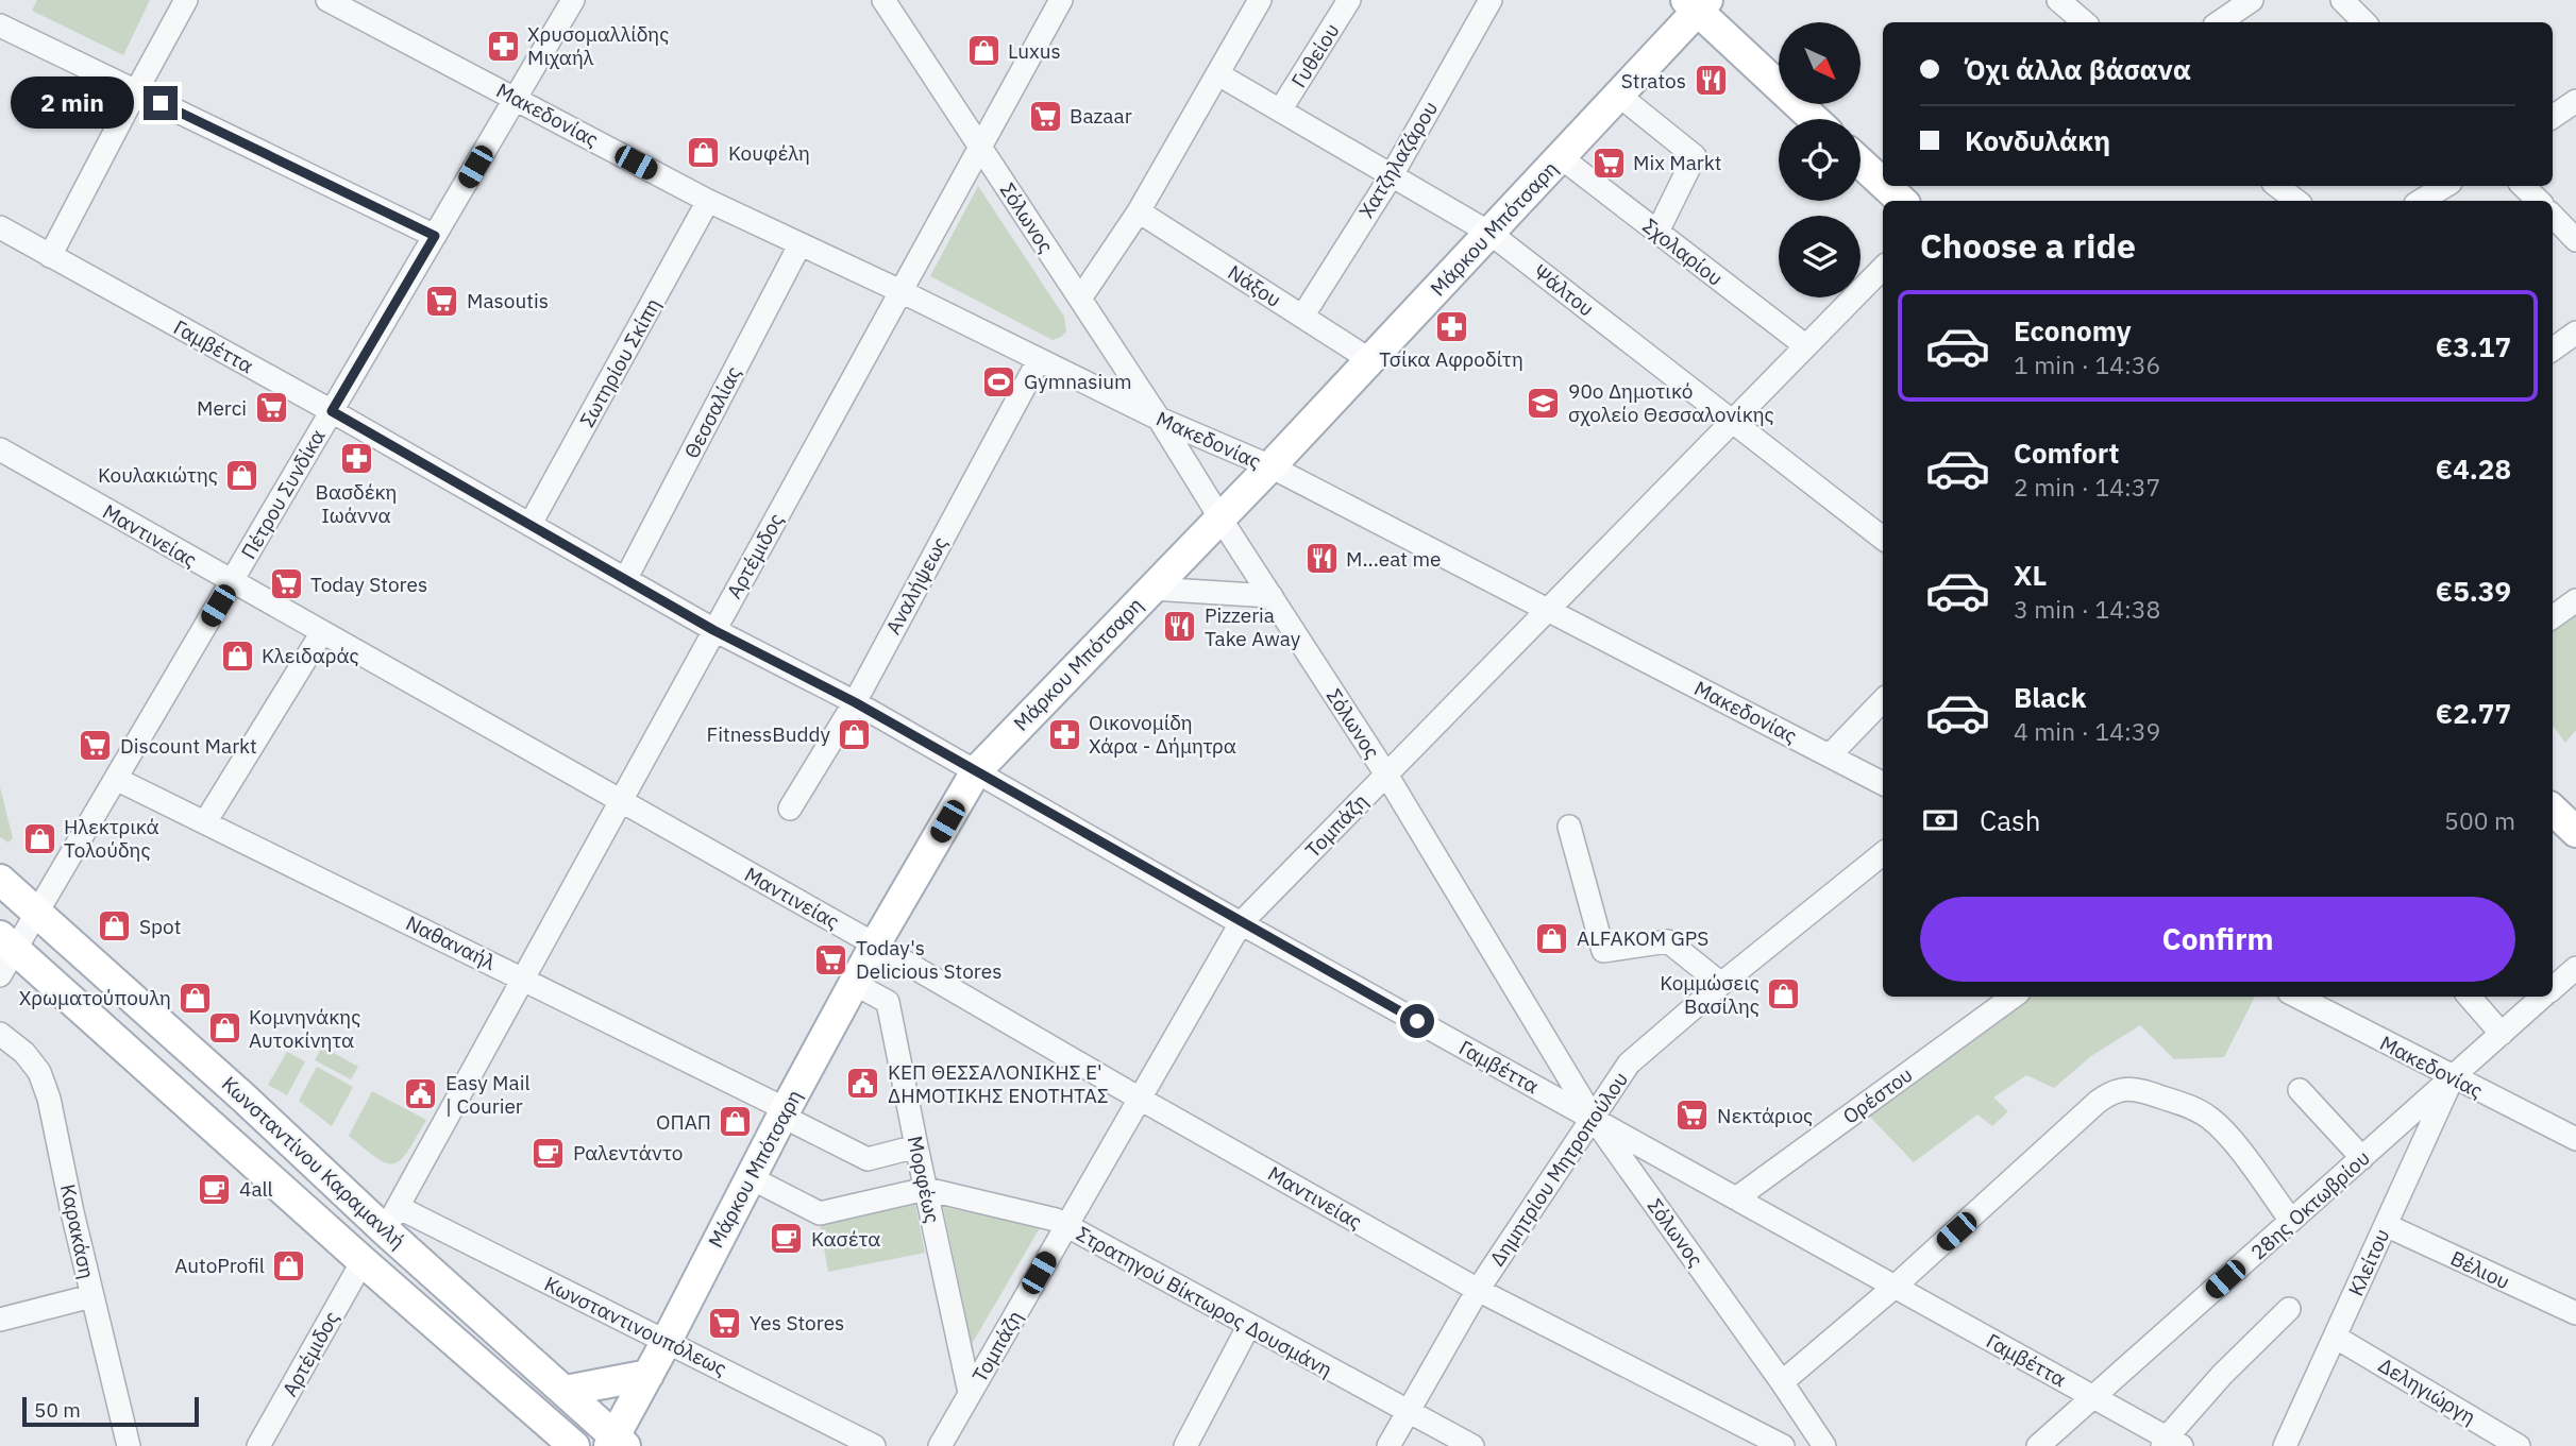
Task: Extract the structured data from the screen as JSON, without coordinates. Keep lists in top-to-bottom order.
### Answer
{
  "streets": {
    "main road": ["Μάρκου Μπότσαρη", "Κωνσταντίνου Καραμανλή"],
    "street": [
      "Γυθείου",
      "Μακεδονίας",
      "Χατζηλαζάρου",
      "Σόλωνος",
      "Σχολαρίου",
      "Νάξου",
      "Ψάλτου",
      "Γαμβέττα",
      "Σωτηρίου Σκίπη",
      "Θεσσαλίας",
      "Πέτρου Συνδίκα",
      "Μαντινείας",
      "Αρτέμιδος",
      "Αναλήψεως",
      "Τομπάζη",
      "Ναθαναήλ",
      "Ορέστου",
      "Δημητρίου Μητροπούλου",
      "Μορφέως",
      "28ης Οκτωβρίου",
      "Καρακάση",
      "Κλείτου",
      "Βέλιου",
      "Στρατηγού Βίκτωρος Δουσμάνη",
      "Κωνσταντινουπόλεως",
      "Δεληγιώργη"
    ]
  },
  "crossings": [
    ["Γυθείου", "Ψάλτου"],
    ["Μακεδονίας", "Σόλωνος"],
    ["Μακεδονίας", "Μάρκου Μπότσαρη"],
    ["Μακεδονίας", "Σωτηρίου Σκίπη"],
    ["Μακεδονίας", "Θεσσαλίας"],
    ["Μακεδονίας", "Πέτρου Συνδίκα"],
    ["Μακεδονίας", "Αρτέμιδος"],
    ["Μακεδονίας", "Αναλήψεως"],
    ["Μακεδονίας", "Τομπάζη"],
    ["Μακεδονίας", "28ης Οκτωβρίου"],
    ["Μακεδονίας", "Κλείτου"],
    ["Χατζηλαζάρου", "Νάξου"],
    ["Χατζηλαζάρου", "Ψάλτου"],
    ["Σόλωνος", "Μάρκου Μπότσαρη"],
    ["Σόλωνος", "Γαμβέττα"],
    ["Σόλωνος", "Αρτέμιδος"],
    ["Σόλωνος", "Τομπάζη"],
    ["Σόλωνος", "Δημητρίου Μητροπούλου"],
    ["Μάρκου Μπότσαρη", "Σχολαρίου"],
    ["Μάρκου Μπότσαρη", "Νάξου"],
    ["Μάρκου Μπότσαρη", "Ψάλτου"],
    ["Μάρκου Μπότσαρη", "Γαμβέττα"],
    ["Μάρκου Μπότσαρη", "Μαντινείας"],
    ["Μάρκου Μπότσαρη", "Ναθαναήλ"],
    ["Μάρκου Μπότσαρη", "Κωνσταντίνου Καραμανλή"],
    ["Μάρκου Μπότσαρη", "Μορφέως"],
    ["Μάρκου Μπότσαρη", "Κωνσταντινουπόλεως"],
    ["Σχολαρίου", "Τομπάζη"],
    ["Ψάλτου", "Τομπάζη"],
    ["Γαμβέττα", "Σωτηρίου Σκίπη"],
    ["Γαμβέττα", "Θεσσαλίας"],
    ["Γαμβέττα", "Πέτρου Συνδίκα"],
    ["Γαμβέττα", "Αρτέμιδος"],
    ["Γαμβέττα", "Αναλήψεως"],
    ["Γαμβέττα", "Τομπάζη"],
    ["Γαμβέττα", "Ορέστου"],
    ["Γαμβέττα", "Δημητρίου Μητροπούλου"],
    ["Γαμβέττα", "28ης Οκτωβρίου"],
    ["Πέτρου Συνδίκα", "Μαντινείας"],
    ["Πέτρου Συνδίκα", "Ναθαναήλ"],
    ["Πέτρου Συνδίκα", "Κωνσταντίνου Καραμανλή"],
    ["Μαντινείας", "Αρτέμιδος"],
    ["Μαντινείας", "Τομπάζη"],
    ["Μαντινείας", "Δημητρίου Μητροπούλου"],
    ["Αρτέμιδος", "Ναθαναήλ"],
    ["Αρτέμιδος", "Κωνσταντίνου Καραμανλή"],
    ["Αρτέμιδος", "Κωνσταντινουπόλεως"],
    ["Τομπάζη", "Μορφέως"],
    ["Τομπάζη", "Στρατηγού Βίκτωρος Δουσμάνη"],
    ["Ναθαναήλ", "Μορφέως"],
    ["Κωνσταντίνου Καραμανλή", "Κωνσταντινουπόλεως"],
    ["Δημητρίου Μητροπούλου", "Στρατηγού Βίκτωρος Δουσμάνη"],
    ["Μορφέως", "Στρατηγού Βίκτωρος Δουσμάνη"],
    ["28ης Οκτωβρίου", "Κλείτου"],
    ["Κλείτου", "Βέλιου"],
    ["Κλείτου", "Δεληγιώργη"]
  ],
  "places": {
    "pharmacy": [
      "Χρυσομαλλίδης Μιχαήλ",
      "Τσίκα Αφροδίτη",
      "Βασδέκη Ιωάννα",
      "Οικονομίδη Χάρα - Δήμητρα"
    ],
    "shop": [
      "Luxus",
      "Κουφέλη",
      "Κουλακιώτης",
      "Κλειδαράς",
      "FitnessBuddy",
      "Ηλεκτρικά Τολούδης",
      "Spot",
      "ALFAKOM GPS",
      "Κομμώσεις Βασίλης",
      "Χρωματούπουλη",
      "Κομνηνάκης Αυτοκίνητα",
      "ΟΠΑΠ",
      "AutoProfil"
    ],
    "restaurant": ["Stratos", "M...eat me", "Pizzeria Take Away"],
    "supermarket": [
      "Bazaar",
      "Mix Markt",
      "Masoutis",
      "Merci",
      "Today Stores",
      "Discount Markt",
      "Today's Delicious Stores",
      "Νεκτάριος",
      "Yes Stores"
    ],
    "sports": ["Gymnasium"],
    "school or university": ["90ο Δημοτικό σχολείο Θεσσαλονίκης"],
    "public building": ["ΚΕΠ ΘΕΣΣΑΛΟΝΙΚΗΣ Ε' ΔΗΜΟΤΙΚΗΣ ΕΝΟΤΗΤΑΣ", "Easy Mail | Courier"],
    "cafe": ["Ραλεντάντο", "4all", "Κασέτα"]
  },
  "scale_bar": "50 m",
  "north": "bottom right",
  "page": {
    "banner": ["Όχι άλλα βάσανα", "Κονδυλάκη"],
    "bubble": "2 min",
    "heading": "Choose a ride",
    "list": [
      {
        "name": "Economy",
        "note": "1 min · 14:36",
        "value": "€3.17"
      },
      {
        "name": "Comfort",
        "note": "2 min · 14:37",
        "value": "€4.28"
      },
      {
        "name": "XL",
        "note": "3 min · 14:38",
        "value": "€5.39"
      },
      {
        "name": "Black",
        "note": "4 min · 14:39",
        "value": "€2.77"
      }
    ],
    "pay": ["Cash", "500 m"],
    "buttons": "Confirm",
    "scale": "50 m"
  }
}
